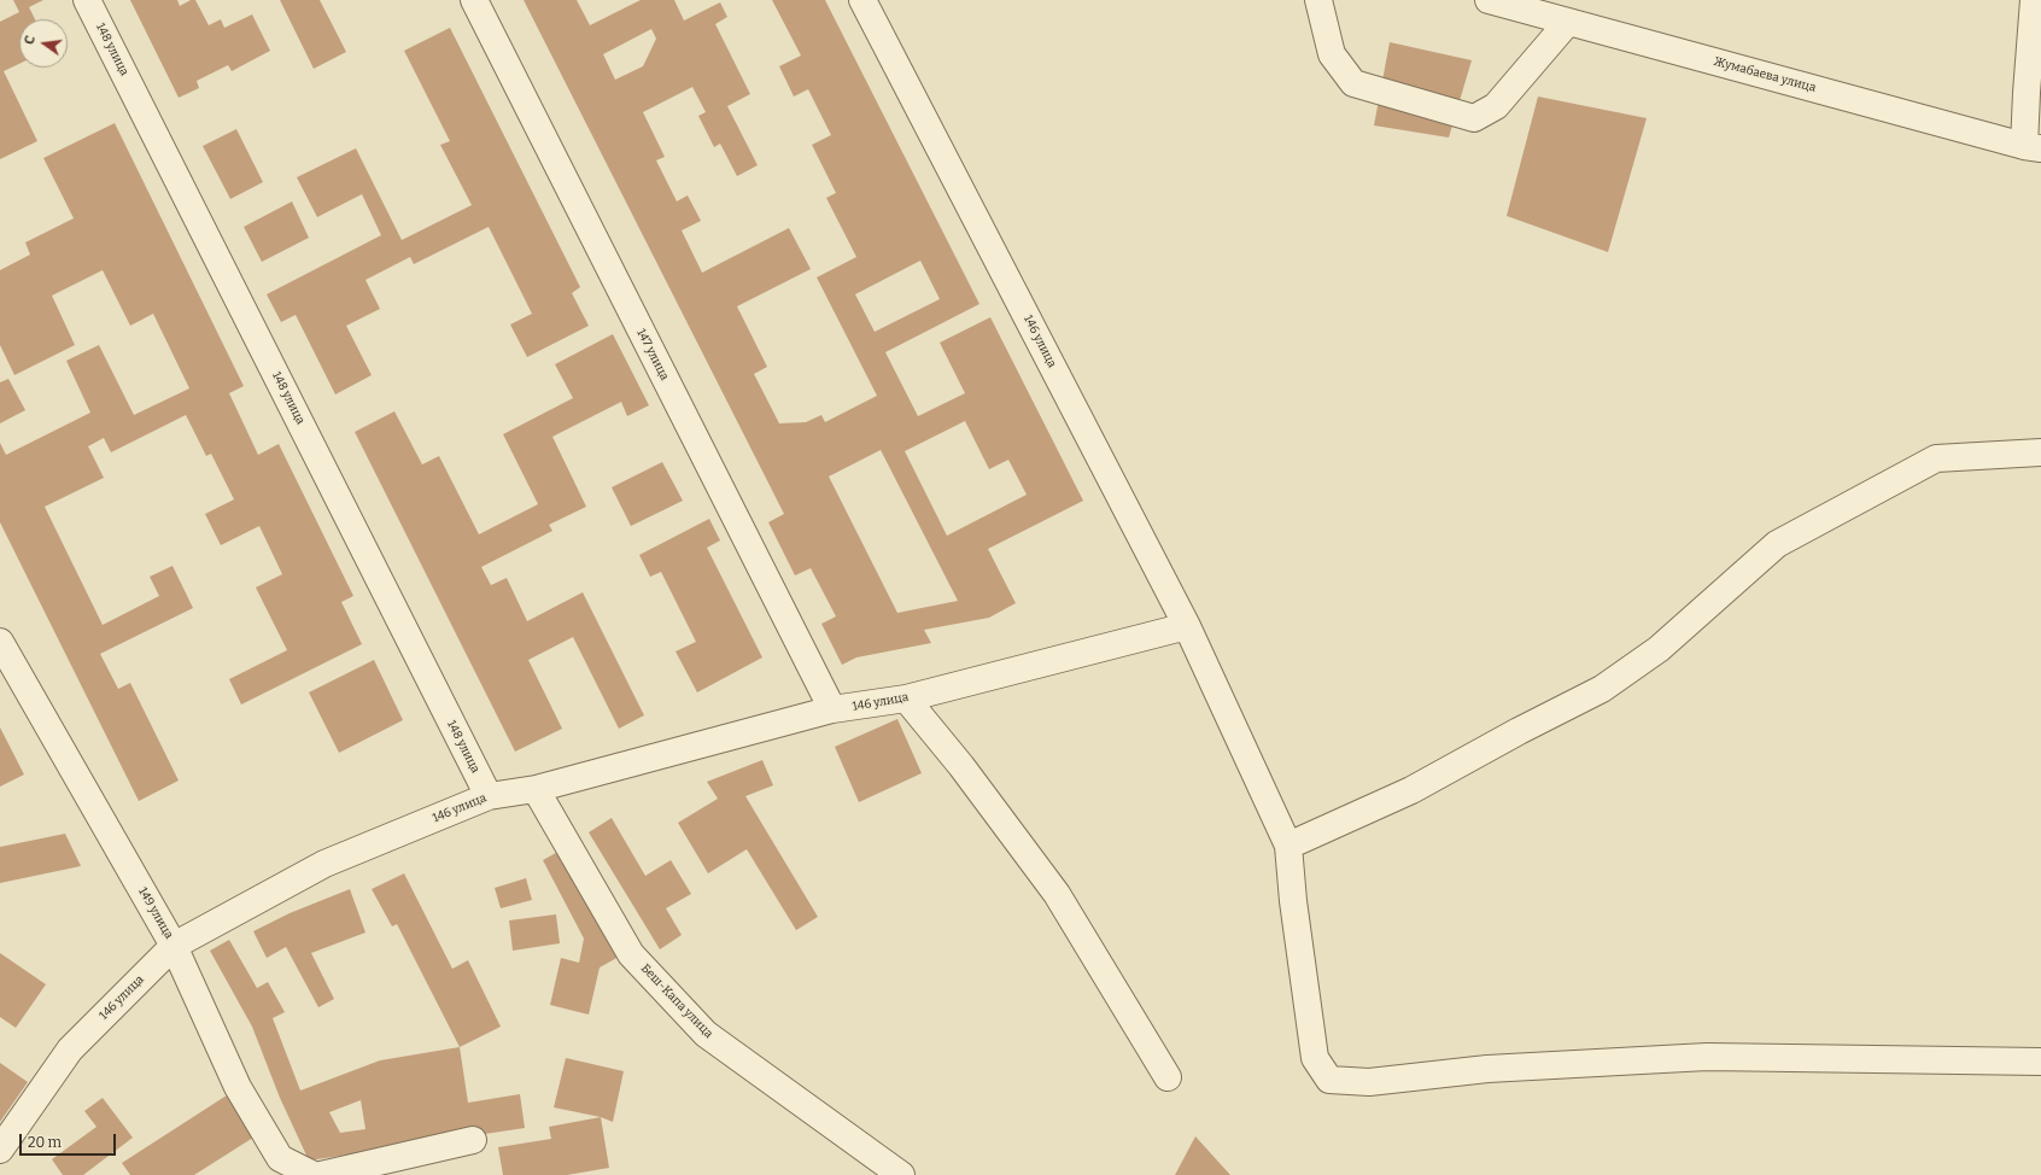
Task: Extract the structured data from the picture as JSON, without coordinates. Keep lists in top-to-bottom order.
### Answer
{
  "streets": {
    "street": [
      "148 улица",
      "Жумабаева улица",
      "146 улица",
      "147 улица",
      "149 улица",
      "Беш-Капа улица"
    ]
  },
  "crossings": [
    ["148 улица", "146 улица"],
    ["146 улица", "147 улица"],
    ["146 улица", "149 улица"],
    ["146 улица", "Беш-Капа улица"]
  ],
  "scale_bar": "20 m",
  "north": "left"
}
